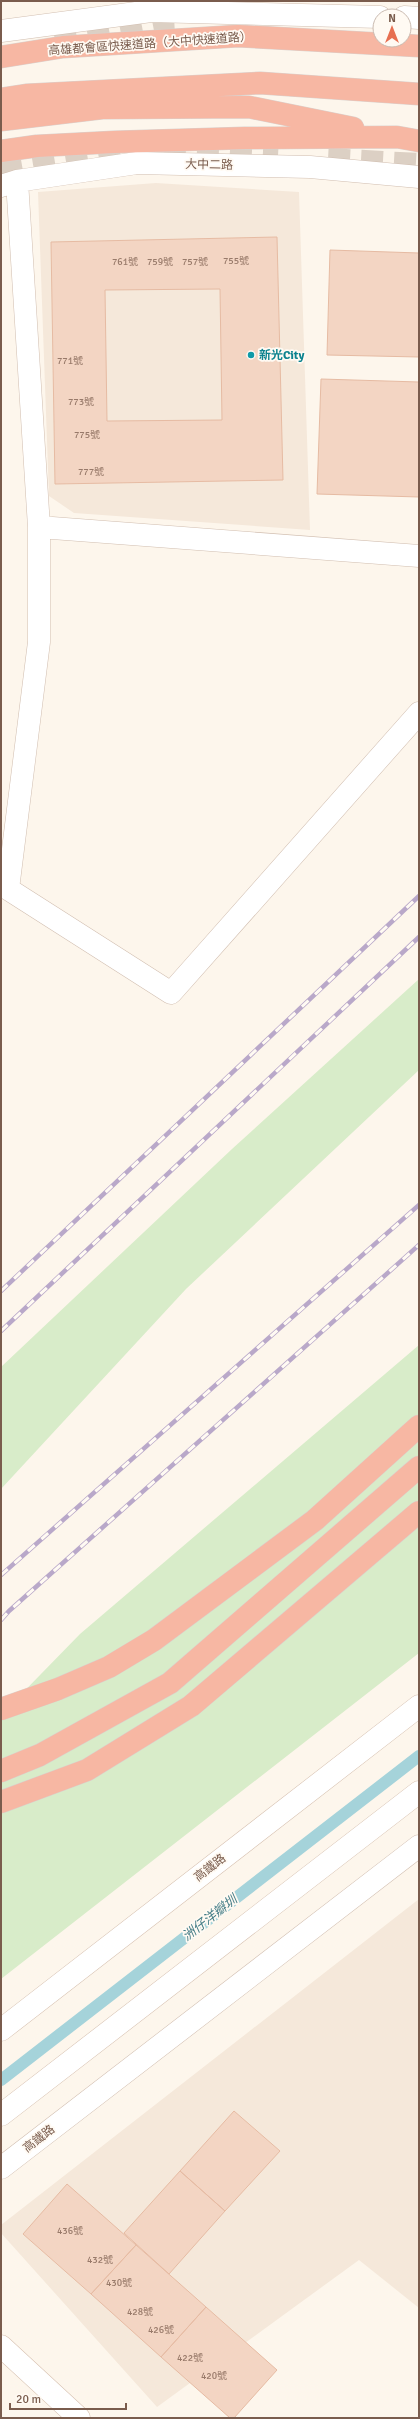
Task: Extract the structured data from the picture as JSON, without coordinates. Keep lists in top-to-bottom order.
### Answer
{
  "streets": {
    "highway": ["高雄都會區快速道路（大中快速道路）"],
    "street": ["大中二路", "高鐵路"]
  },
  "water": ["洲仔洋瓣圳"],
  "places": ["新光City"],
  "house_numbers": [
    "755號",
    "761號",
    "759號",
    "757號",
    "771號",
    "773號",
    "775號",
    "777號",
    "436號",
    "432號",
    "430號",
    "428號",
    "426號",
    "422號",
    "420號"
  ],
  "scale_bar": "20 m",
  "north": "top"
}
